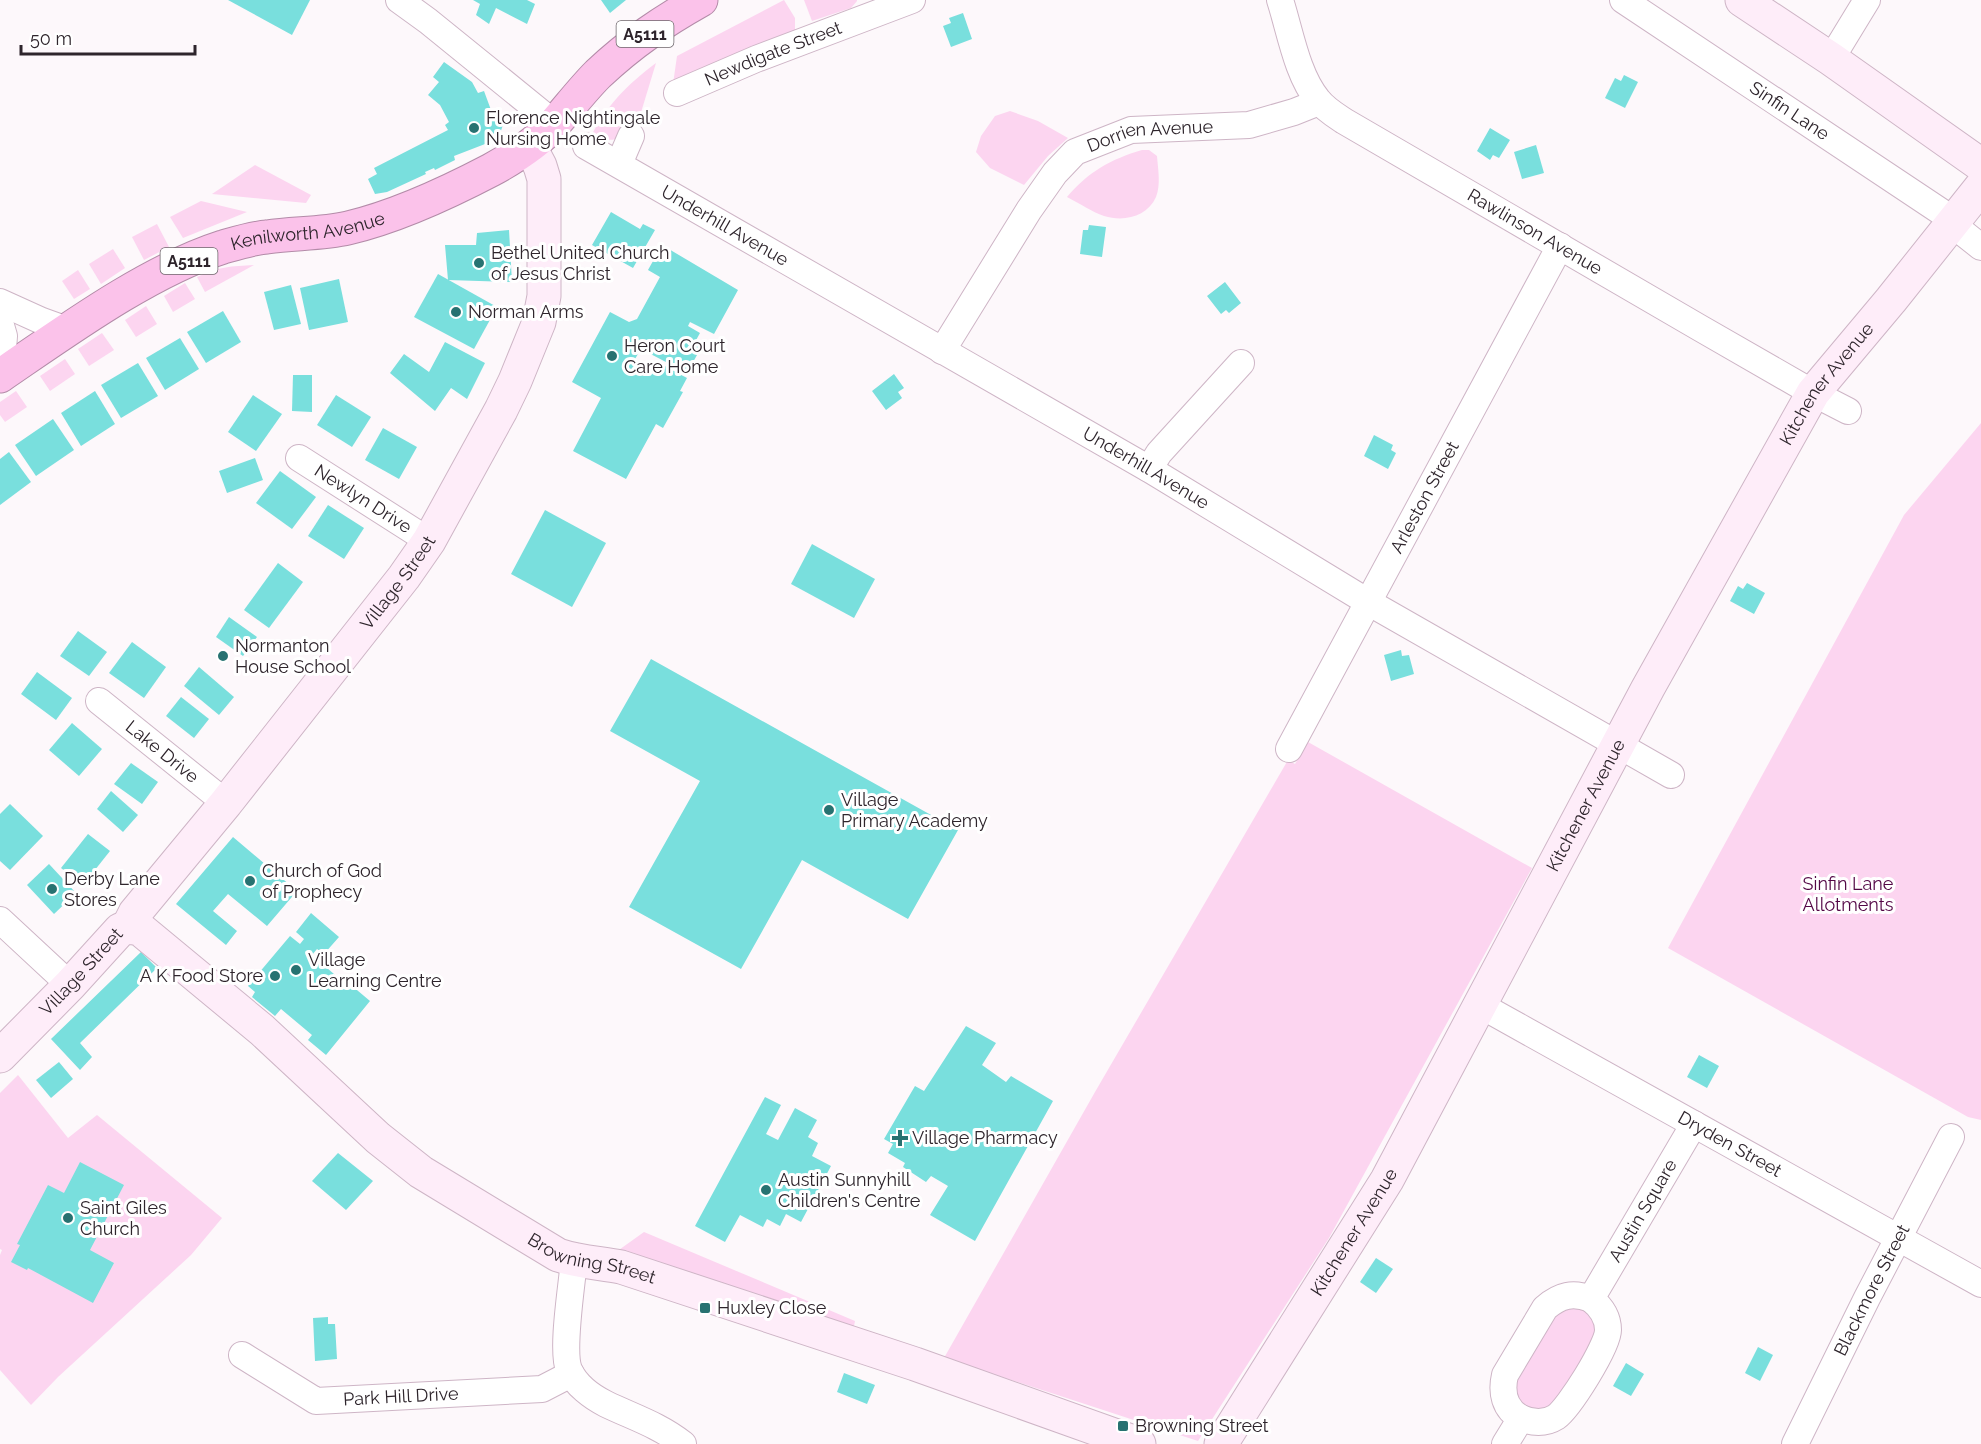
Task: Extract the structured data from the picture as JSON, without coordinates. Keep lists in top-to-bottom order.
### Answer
{
  "streets": {
    "highway": ["A5111", "Kenilworth Avenue"],
    "street": [
      "Newdigate Street",
      "Sinfin Lane",
      "Dorrien Avenue",
      "Underhill Avenue",
      "Rawlinson Avenue",
      "Kitchener Avenue",
      "Arleston Street",
      "Newlyn Drive",
      "Village Street",
      "Lake Drive",
      "Dryden Street",
      "Austin Square",
      "Browning Street",
      "Blackmore Street",
      "Park Hill Drive"
    ]
  },
  "crossings": [
    ["A5111", "Kenilworth Avenue"],
    ["Sinfin Lane", "Kitchener Avenue"],
    ["Dorrien Avenue", "Underhill Avenue"],
    ["Dorrien Avenue", "Rawlinson Avenue"],
    ["Underhill Avenue", "Kitchener Avenue"],
    ["Underhill Avenue", "Arleston Street"],
    ["Kenilworth Avenue", "Village Street"],
    ["Rawlinson Avenue", "Kitchener Avenue"],
    ["Rawlinson Avenue", "Arleston Street"],
    ["Kitchener Avenue", "Dryden Street"],
    ["Newlyn Drive", "Village Street"],
    ["Village Street", "Lake Drive"],
    ["Village Street", "Browning Street"],
    ["Dryden Street", "Austin Square"],
    ["Dryden Street", "Blackmore Street"]
  ],
  "parks": ["Sinfin Lane Allotments"],
  "places": {
    "other": [
      "Florence Nightingale Nursing Home",
      "Bethel United Church of Jesus Christ",
      "Norman Arms",
      "Heron Court Care Home",
      "Normanton House School",
      "Village Primary Academy",
      "Church of God of Prophecy",
      "Derby Lane Stores",
      "Village Learning Centre",
      "A K Food Store",
      "Austin Sunnyhill Children's Centre",
      "Saint Giles Church"
    ],
    "health": ["Village Pharmacy"],
    "transit": ["Huxley Close", "Browning Street"]
  },
  "scale_bar": "50 m"
}
